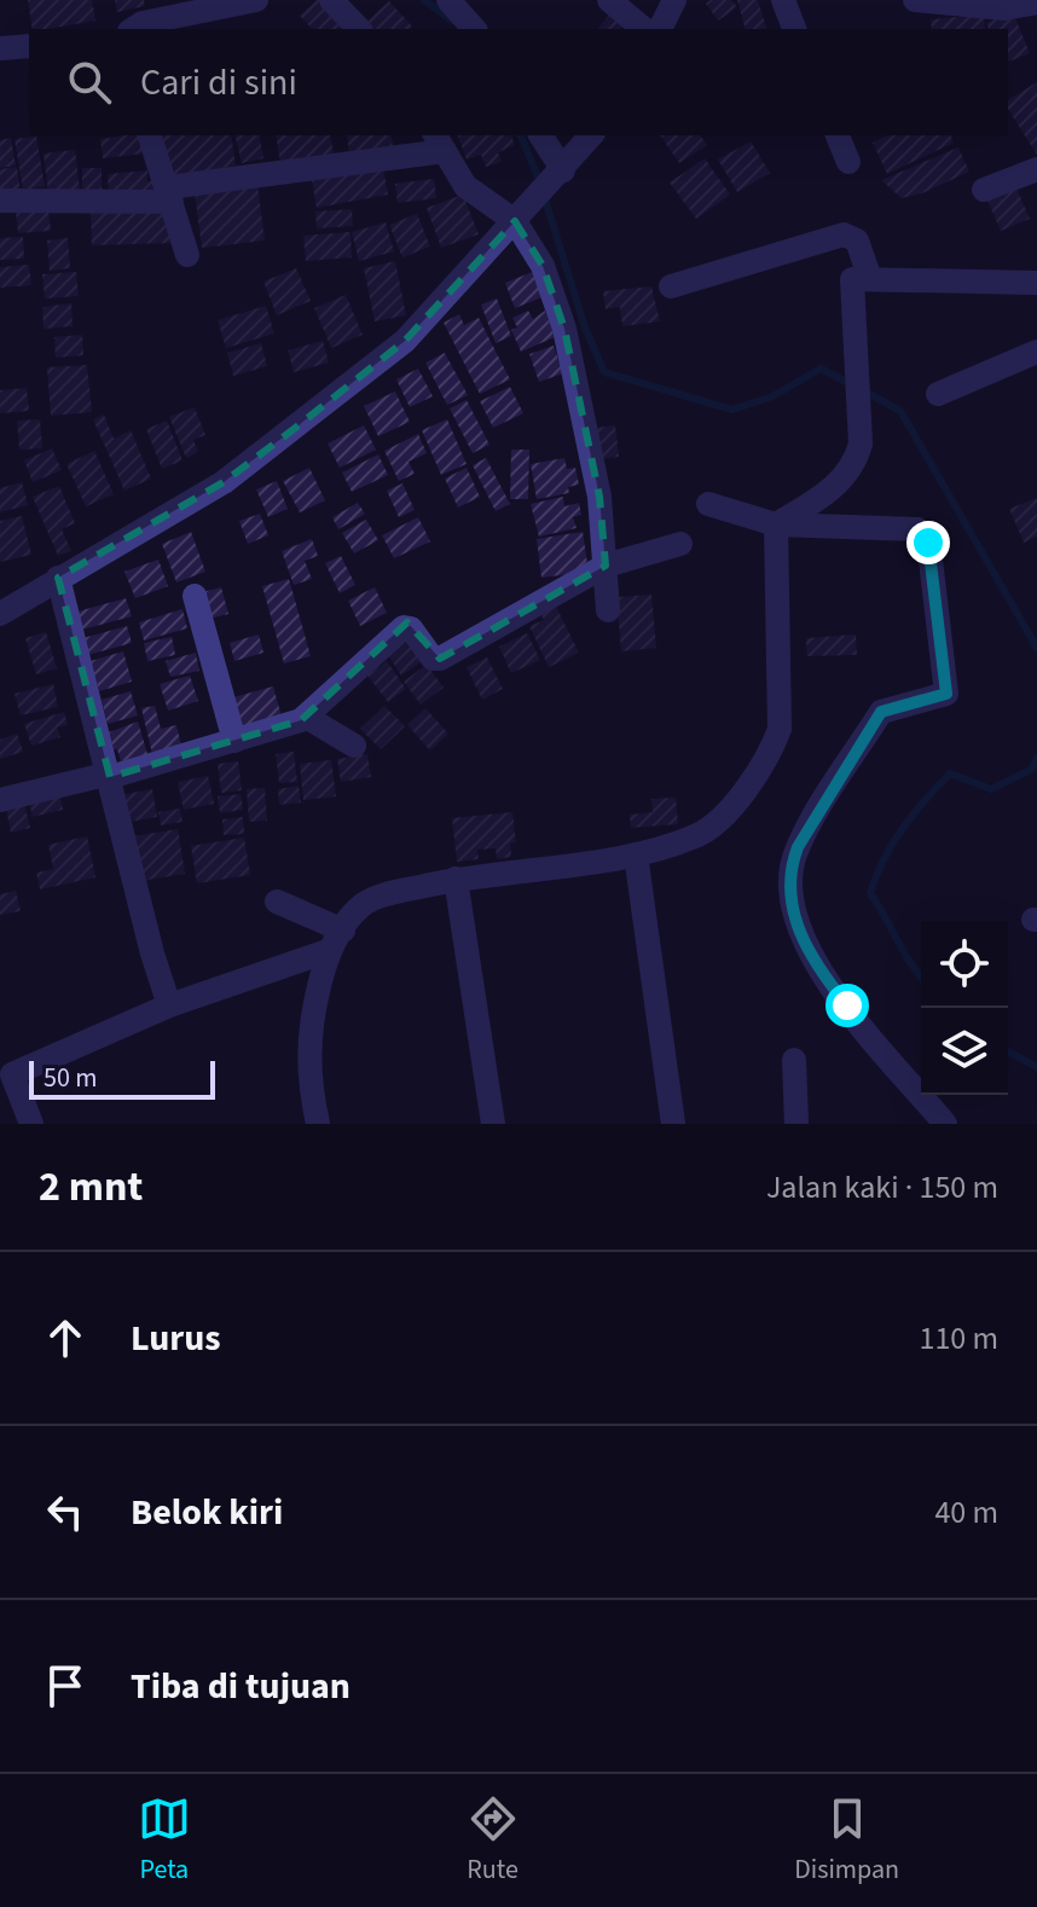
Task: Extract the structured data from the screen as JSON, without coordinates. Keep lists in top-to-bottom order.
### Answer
{
  "scale_bar": "50 m",
  "page": {
    "search": "Cari di sini",
    "scale": "50 m",
    "heading": ["2 mnt", "Jalan kaki · 150 m"],
    "list": [
      ["Lurus", "110 m"],
      ["Belok kiri", "40 m"],
      "Tiba di tujuan"
    ],
    "nav": ["Peta", "Rute", "Disimpan"]
  }
}
